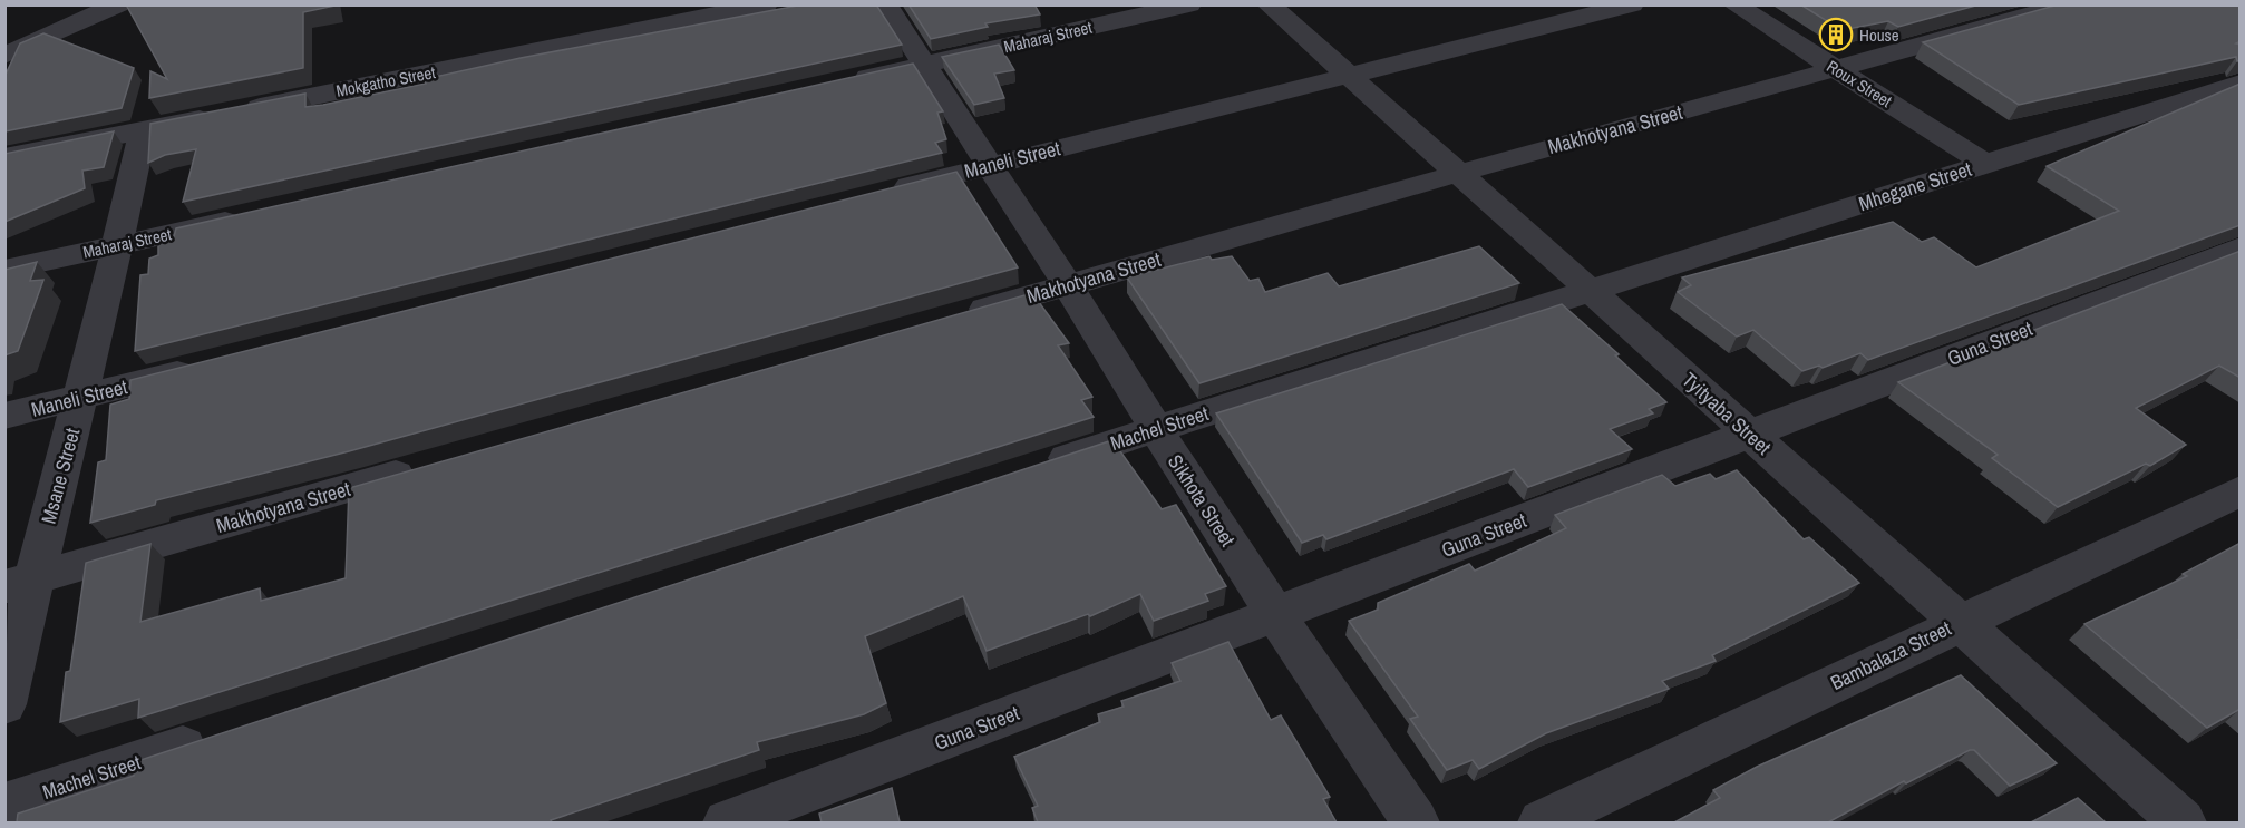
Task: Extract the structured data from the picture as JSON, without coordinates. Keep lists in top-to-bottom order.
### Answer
{
  "streets": {
    "street": [
      "Maharaj Street",
      "Mokgatho Street",
      "Roux Street",
      "Makhotyana Street",
      "Maneli Street",
      "Mhegane Street",
      "Guna Street",
      "Tyityaba Street",
      "Machel Street",
      "Msane Street",
      "Sikhota Street",
      "Bambalaza Street"
    ]
  },
  "crossings": [
    ["Maharaj Street", "Msane Street"],
    ["Maharaj Street", "Sikhota Street"],
    ["Mokgatho Street", "Msane Street"],
    ["Roux Street", "Makhotyana Street"],
    ["Roux Street", "Mhegane Street"],
    ["Makhotyana Street", "Tyityaba Street"],
    ["Makhotyana Street", "Msane Street"],
    ["Makhotyana Street", "Sikhota Street"],
    ["Maneli Street", "Tyityaba Street"],
    ["Maneli Street", "Msane Street"],
    ["Maneli Street", "Sikhota Street"],
    ["Mhegane Street", "Tyityaba Street"],
    ["Mhegane Street", "Machel Street"],
    ["Guna Street", "Tyityaba Street"],
    ["Guna Street", "Sikhota Street"],
    ["Tyityaba Street", "Machel Street"],
    ["Tyityaba Street", "Bambalaza Street"],
    ["Machel Street", "Sikhota Street"]
  ],
  "places": {
    "building": ["House"]
  }
}
